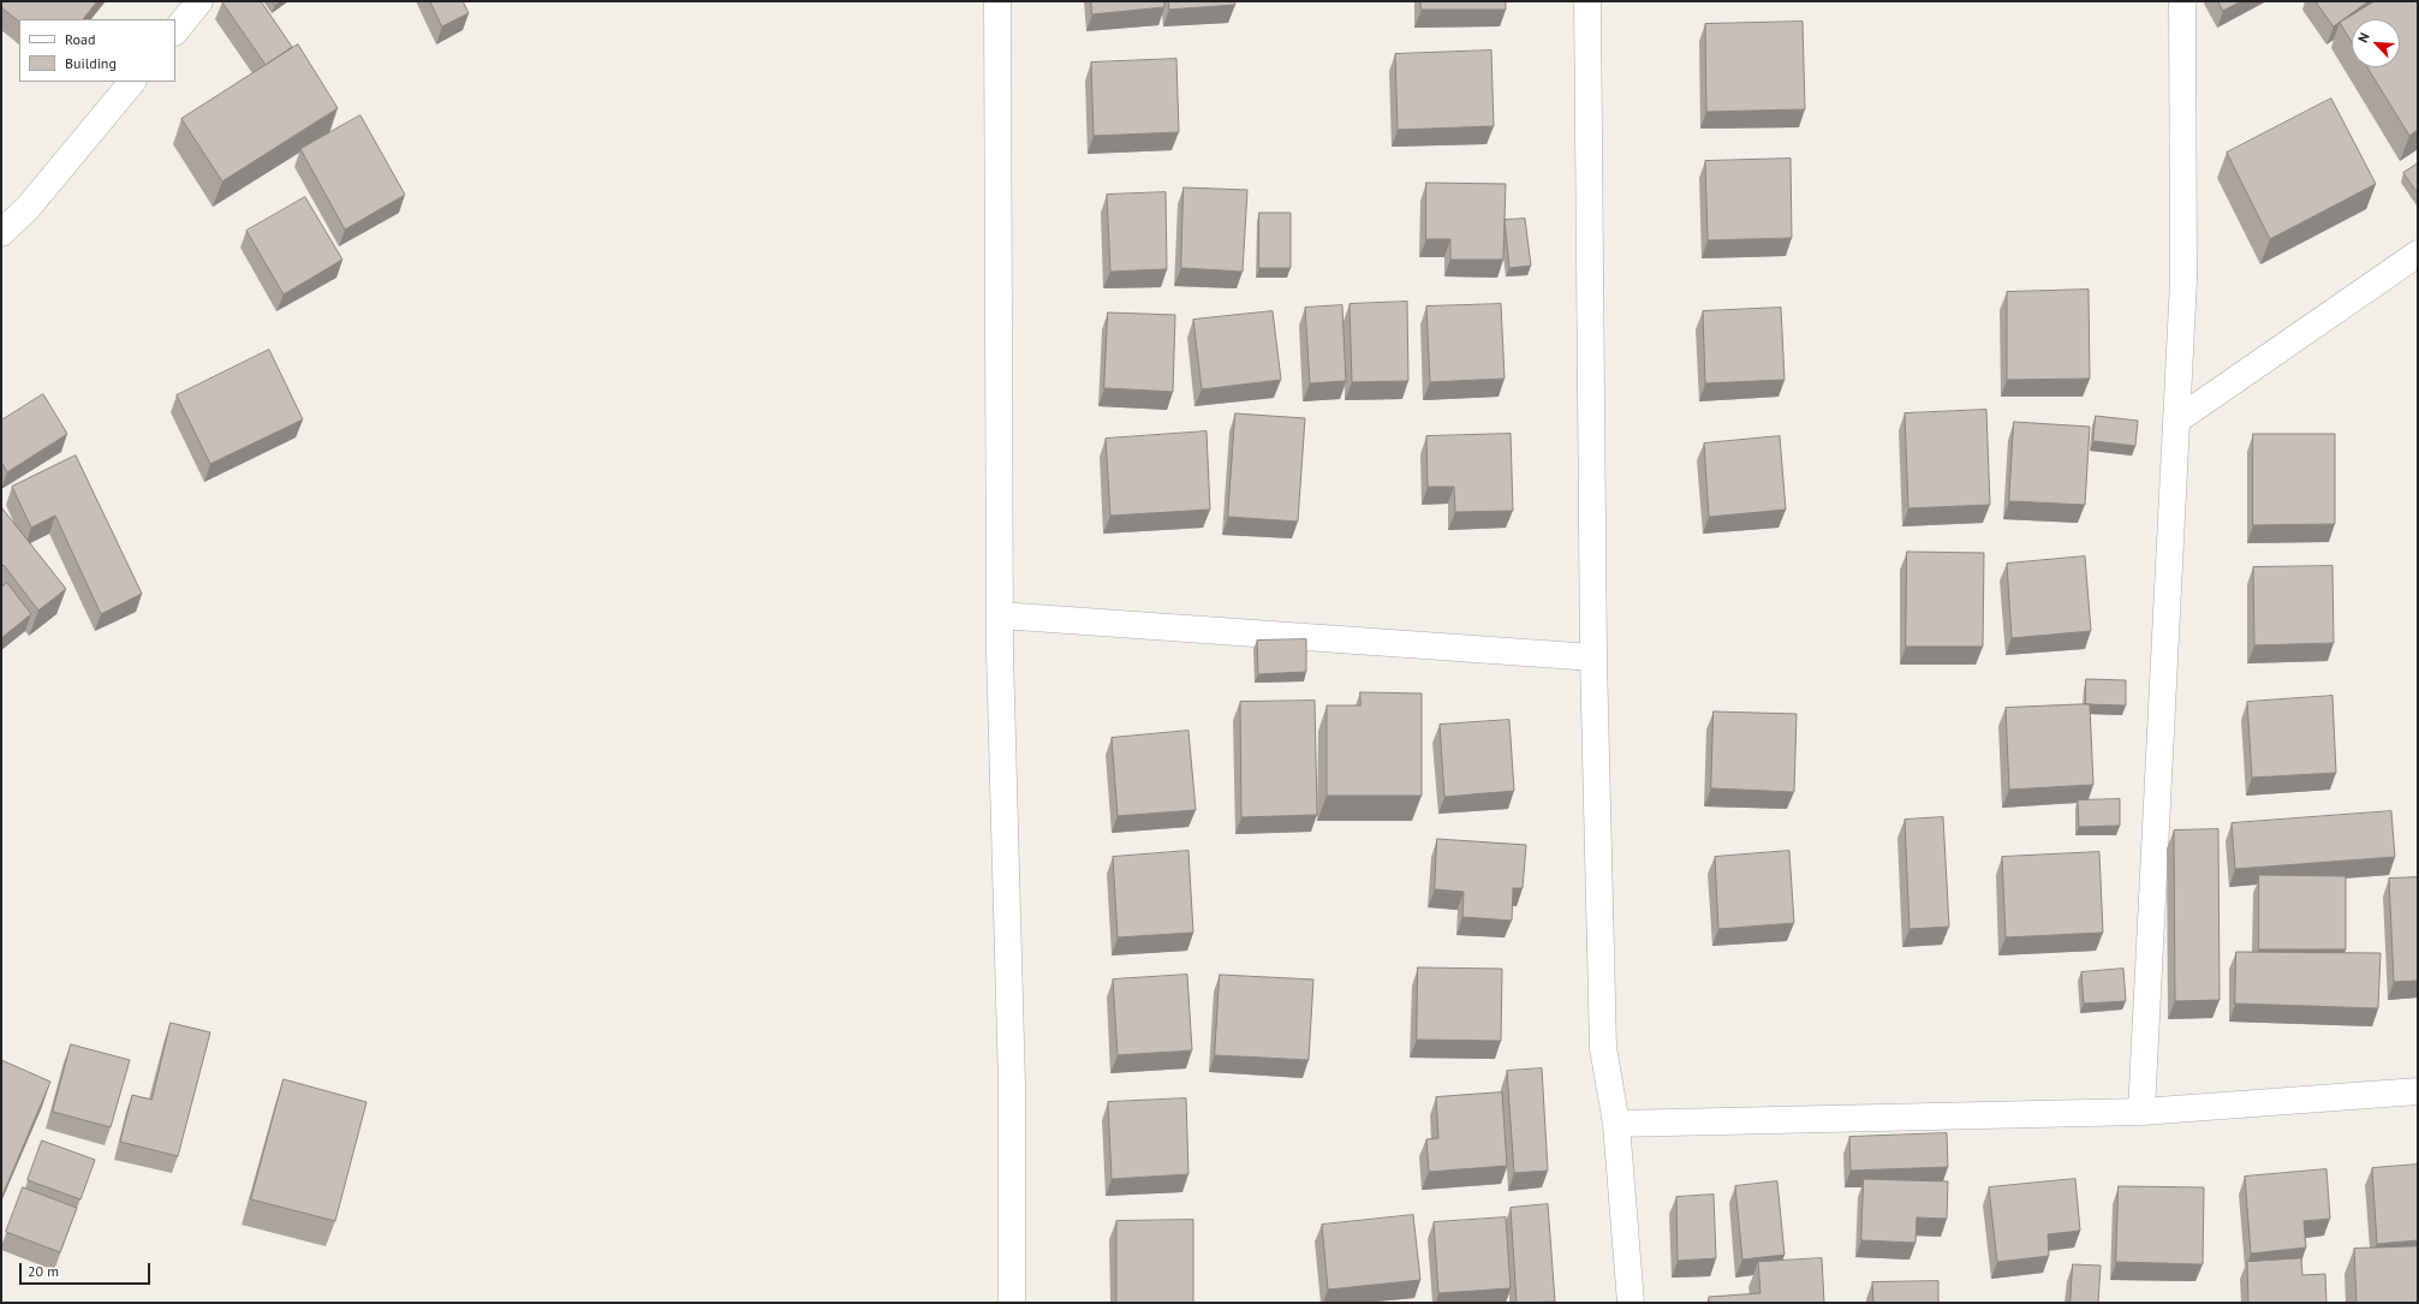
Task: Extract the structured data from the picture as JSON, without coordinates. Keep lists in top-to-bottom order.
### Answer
{
  "legend": ["Road", "Building"],
  "scale_bar": "20 m",
  "north": "top left"
}
